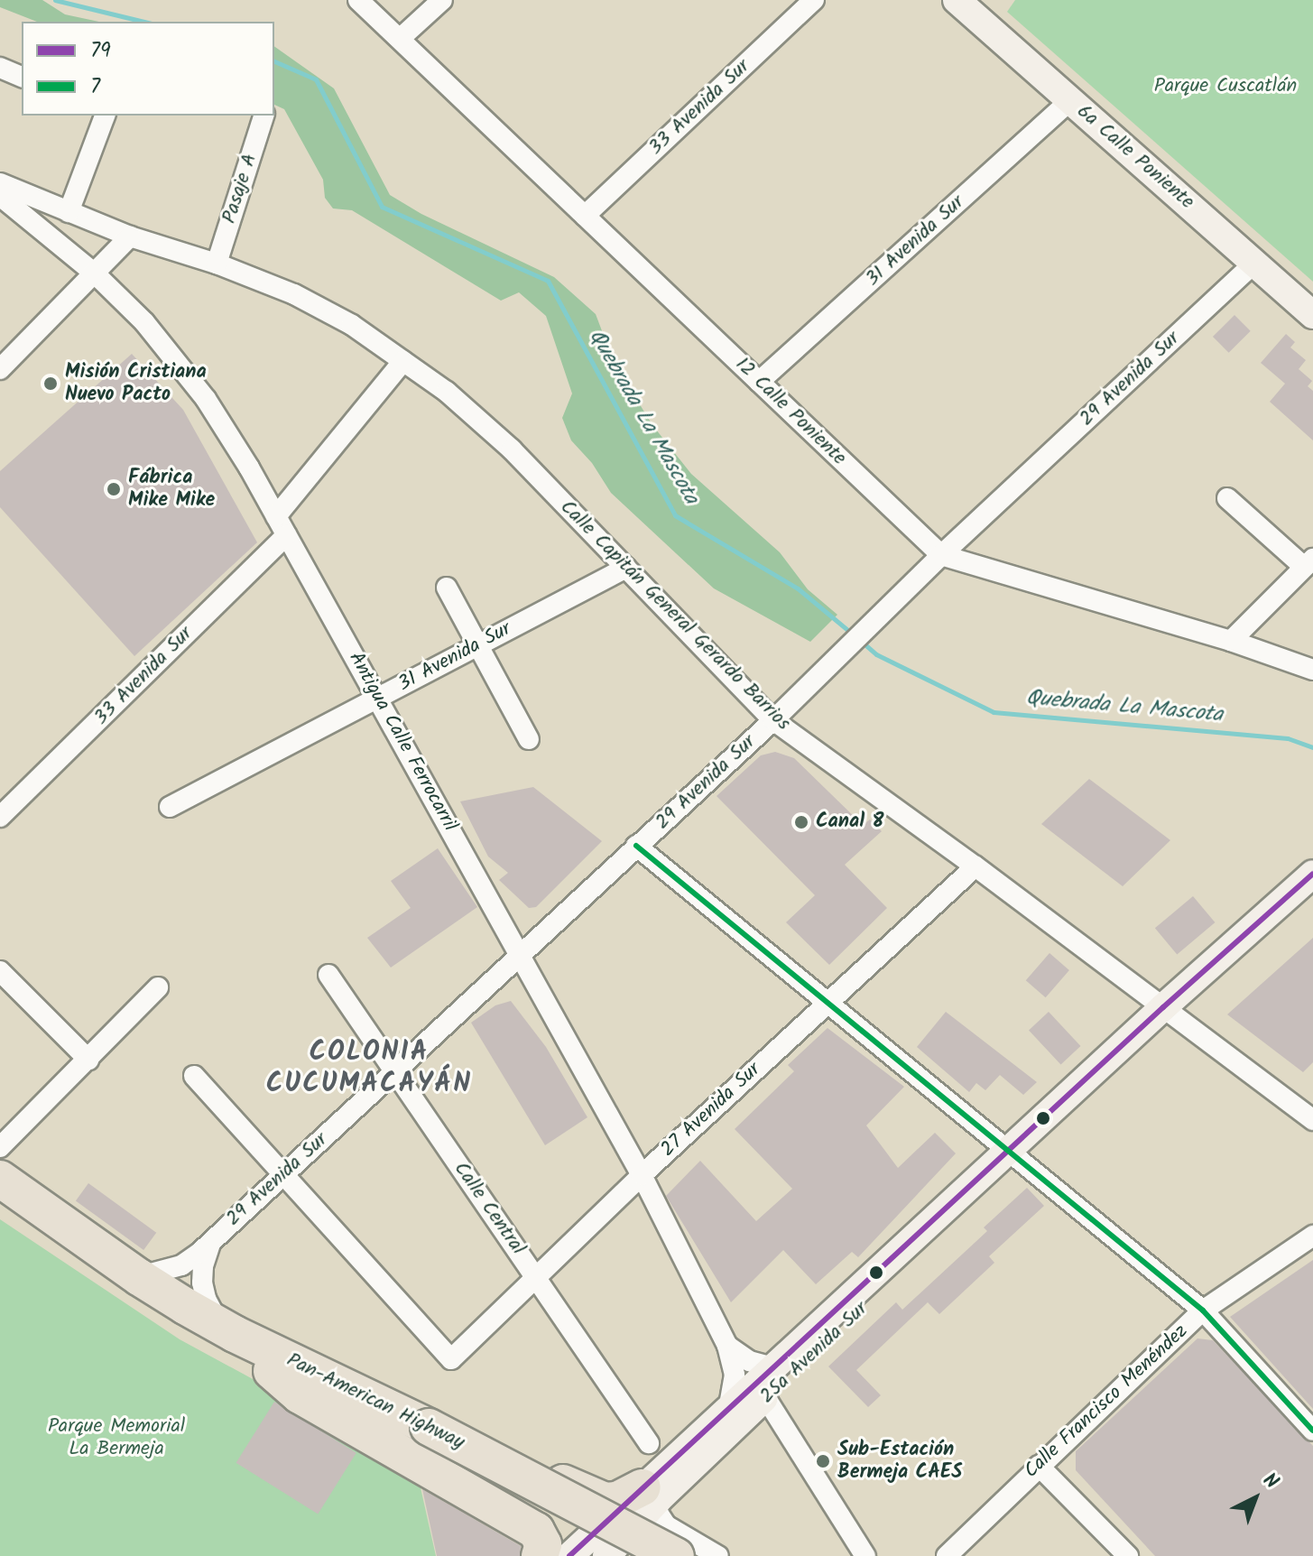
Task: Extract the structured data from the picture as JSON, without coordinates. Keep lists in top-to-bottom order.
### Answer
{
  "streets": {
    "highway": ["Pan-American Highway"],
    "street": [
      "33 Avenida Sur",
      "6a Calle Poniente",
      "Pasaje A",
      "31 Avenida Sur",
      "29 Avenida Sur",
      "12 Calle Poniente",
      "Calle Capitán General Gerardo Barrios",
      "Antigua Calle Ferrocarril",
      "27 Avenida Sur",
      "Calle Central",
      "25a Avenida Sur",
      "Calle Francisco Menéndez"
    ]
  },
  "crossings": [
    ["33 Avenida Sur", "12 Calle Poniente"],
    ["33 Avenida Sur", "Antigua Calle Ferrocarril"],
    ["6a Calle Poniente", "31 Avenida Sur"],
    ["6a Calle Poniente", "29 Avenida Sur"],
    ["Pasaje A", "Calle Capitán General Gerardo Barrios"],
    ["31 Avenida Sur", "12 Calle Poniente"],
    ["31 Avenida Sur", "Calle Capitán General Gerardo Barrios"],
    ["31 Avenida Sur", "Antigua Calle Ferrocarril"],
    ["29 Avenida Sur", "12 Calle Poniente"],
    ["29 Avenida Sur", "Calle Capitán General Gerardo Barrios"],
    ["29 Avenida Sur", "Antigua Calle Ferrocarril"],
    ["29 Avenida Sur", "27 Avenida Sur"],
    ["29 Avenida Sur", "Calle Central"],
    ["29 Avenida Sur", "Pan-American Highway"],
    ["Calle Capitán General Gerardo Barrios", "27 Avenida Sur"],
    ["Calle Capitán General Gerardo Barrios", "25a Avenida Sur"],
    ["Antigua Calle Ferrocarril", "27 Avenida Sur"],
    ["Antigua Calle Ferrocarril", "25a Avenida Sur"],
    ["27 Avenida Sur", "Calle Central"]
  ],
  "districts": ["COLONIA CUCUMACAYÁN"],
  "water": ["Quebrada La Mascota"],
  "parks": ["Parque Cuscatlán", "Parque Memorial La Bermeja"],
  "places": [
    "Misión Cristiana Nuevo Pacto",
    "Fábrica Mike Mike",
    "Canal 8",
    "Sub-Estación Bermeja CAES"
  ],
  "lines": ["transit line 7", "transit line 79"],
  "legend": ["79", "7"],
  "north": "top right"
}
